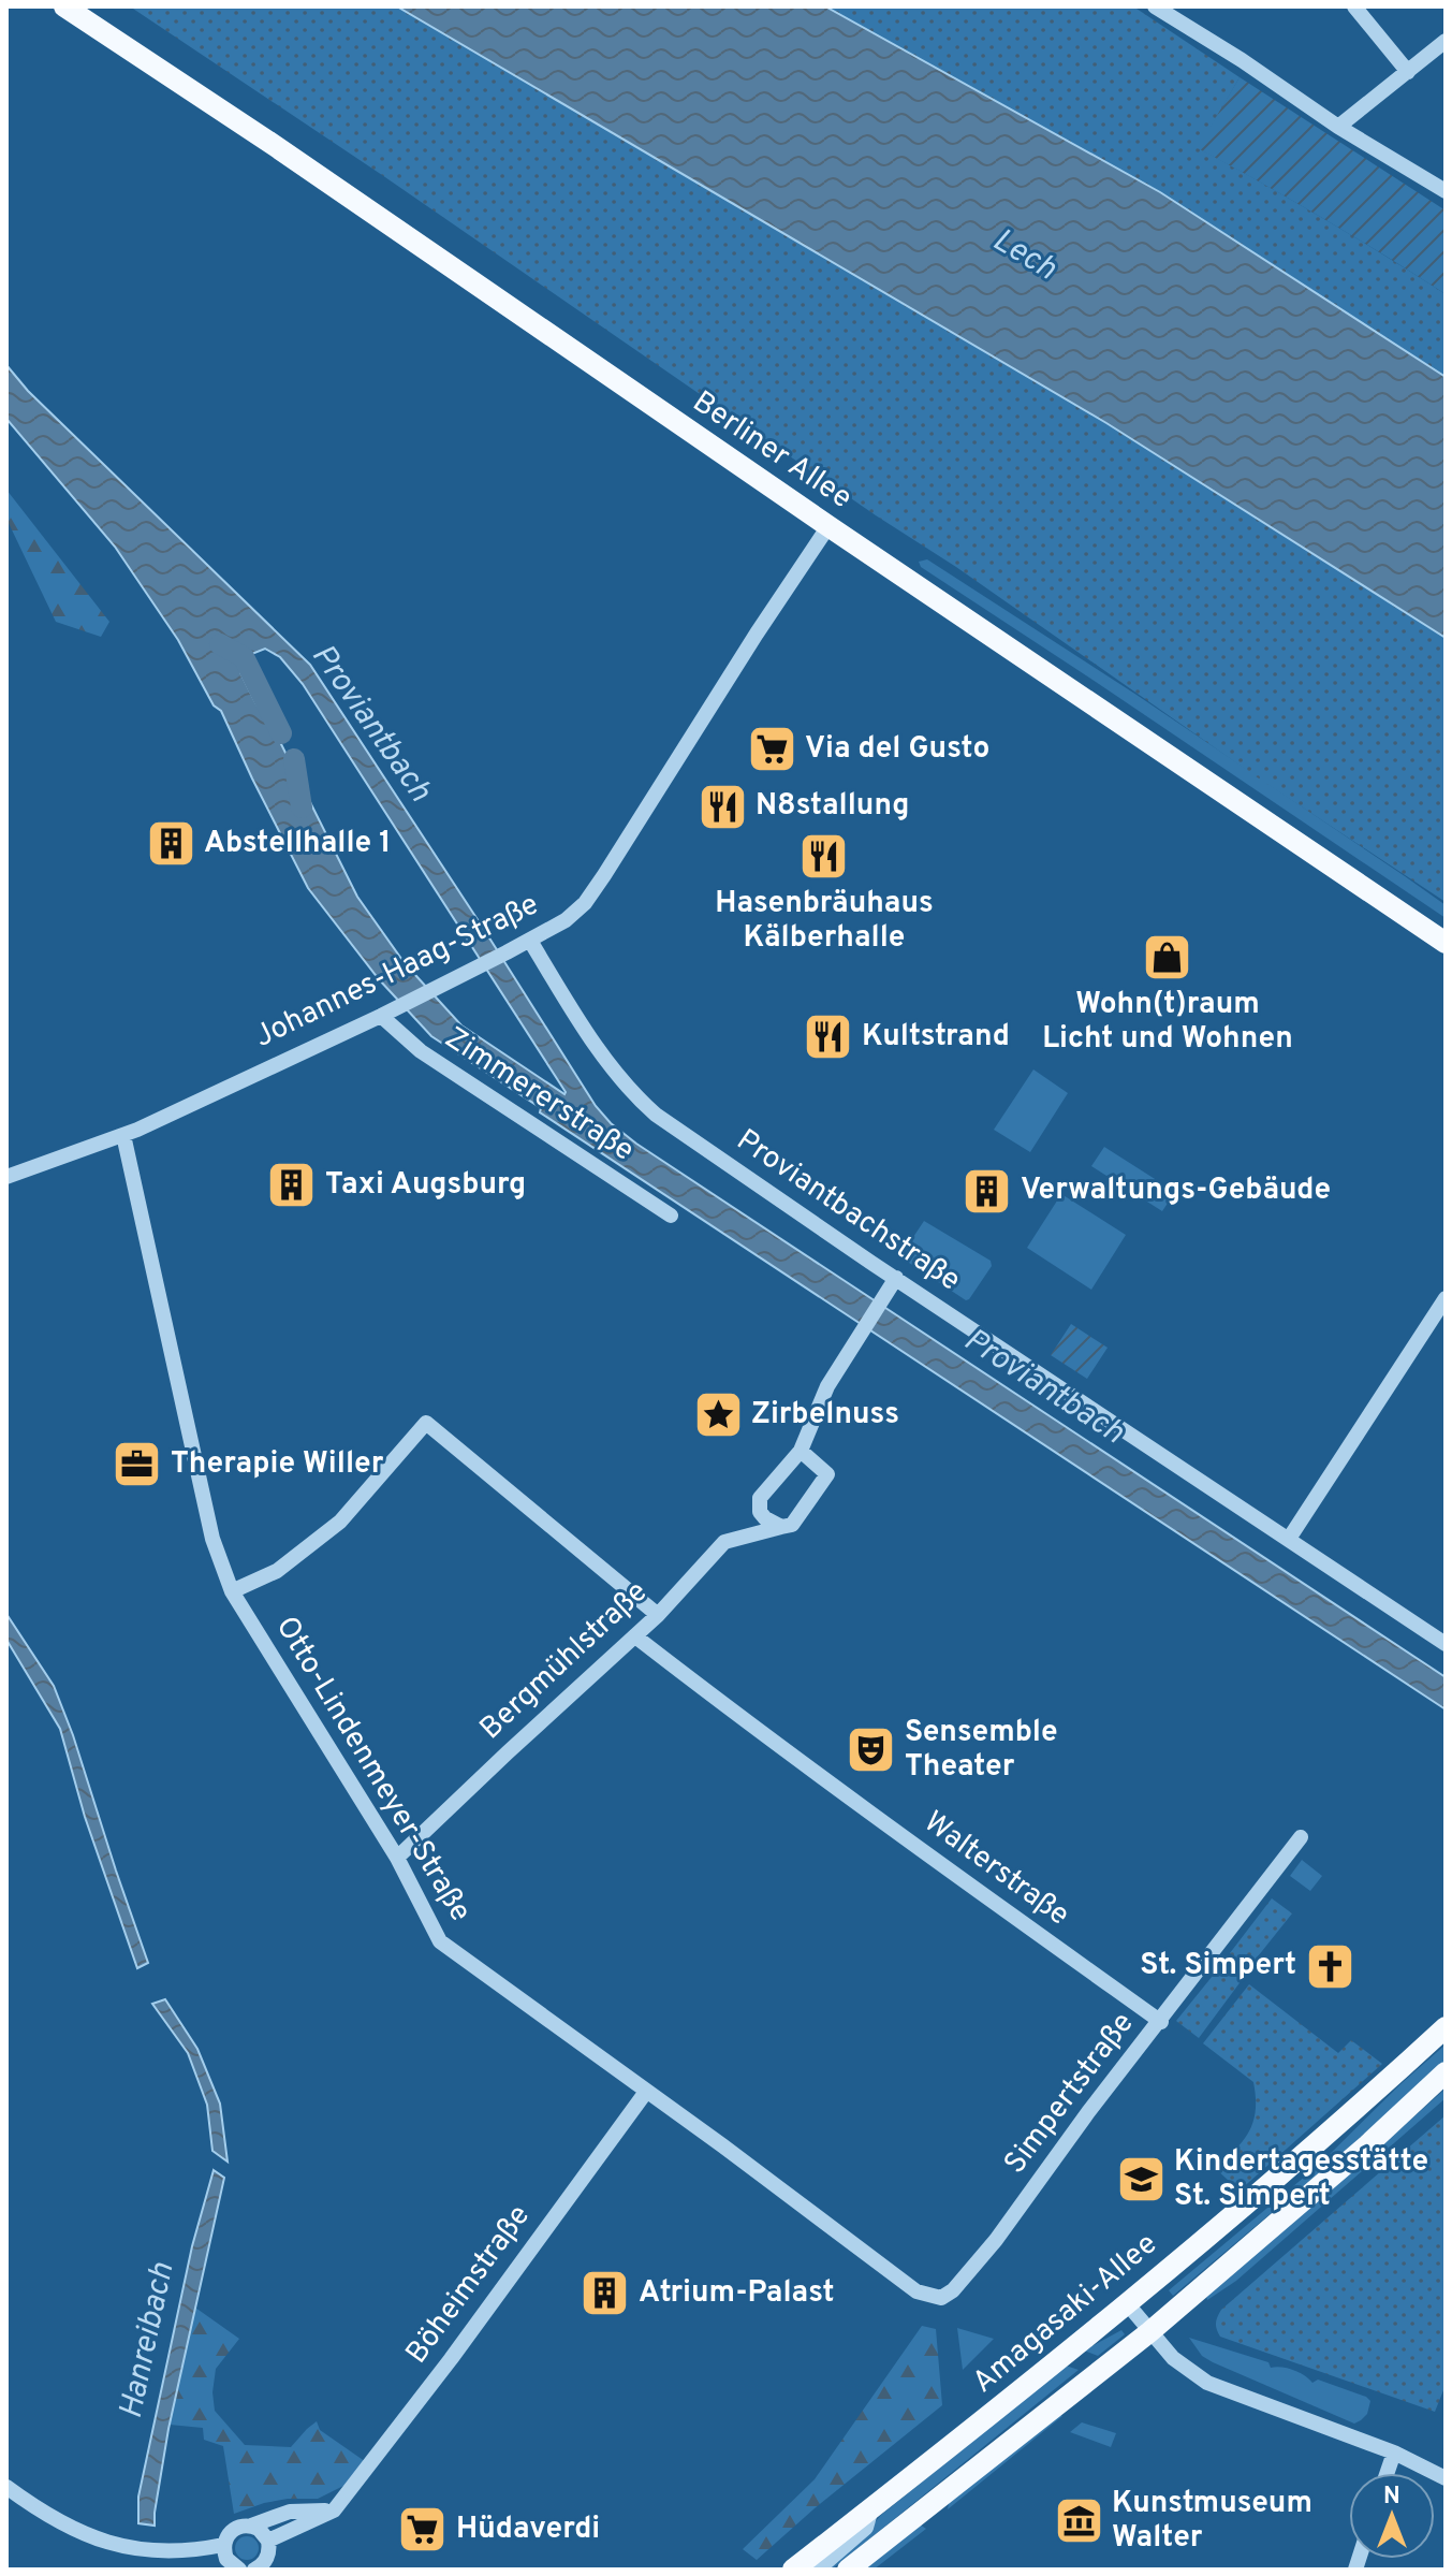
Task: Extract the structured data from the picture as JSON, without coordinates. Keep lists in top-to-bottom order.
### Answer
{
  "streets": {
    "main road": ["Berliner Allee", "Amagasaki-Allee"],
    "street": [
      "Johannes-Haag-Straße",
      "Zimmererstraße",
      "Proviantbachstraße",
      "Bergmühlstraße",
      "Otto-Lindenmeyer-Straße",
      "Walterstraße",
      "Simpertstraße",
      "Böheimstraße"
    ]
  },
  "crossings": [
    ["Berliner Allee", "Johannes-Haag-Straße"],
    ["Johannes-Haag-Straße", "Zimmererstraße"],
    ["Johannes-Haag-Straße", "Proviantbachstraße"],
    ["Johannes-Haag-Straße", "Otto-Lindenmeyer-Straße"],
    ["Bergmühlstraße", "Otto-Lindenmeyer-Straße"],
    ["Bergmühlstraße", "Walterstraße"],
    ["Otto-Lindenmeyer-Straße", "Simpertstraße"],
    ["Otto-Lindenmeyer-Straße", "Böheimstraße"],
    ["Walterstraße", "Simpertstraße"]
  ],
  "water": ["Lech", "Proviantbach", "Hanreibach"],
  "places": {
    "supermarket": ["Via del Gusto", "Hüdaverdi"],
    "restaurant": ["N8stallung", "Hasenbräuhaus Kälberhalle", "Kultstrand"],
    "building": [
      "Abstellhalle 1",
      "Taxi Augsburg",
      "Verwaltungs-Gebäude",
      "Atrium-Palast"
    ],
    "shop": ["Wohn(t)raum Licht und Wohnen"],
    "place": ["Zirbelnuss"],
    "office": ["Therapie Willer"],
    "theatre": ["Sensemble Theater"],
    "church": ["St. Simpert"],
    "school or university": ["Kindertagesstätte St. Simpert"],
    "museum": ["Kunstmuseum Walter"]
  },
  "north": "top"
}
